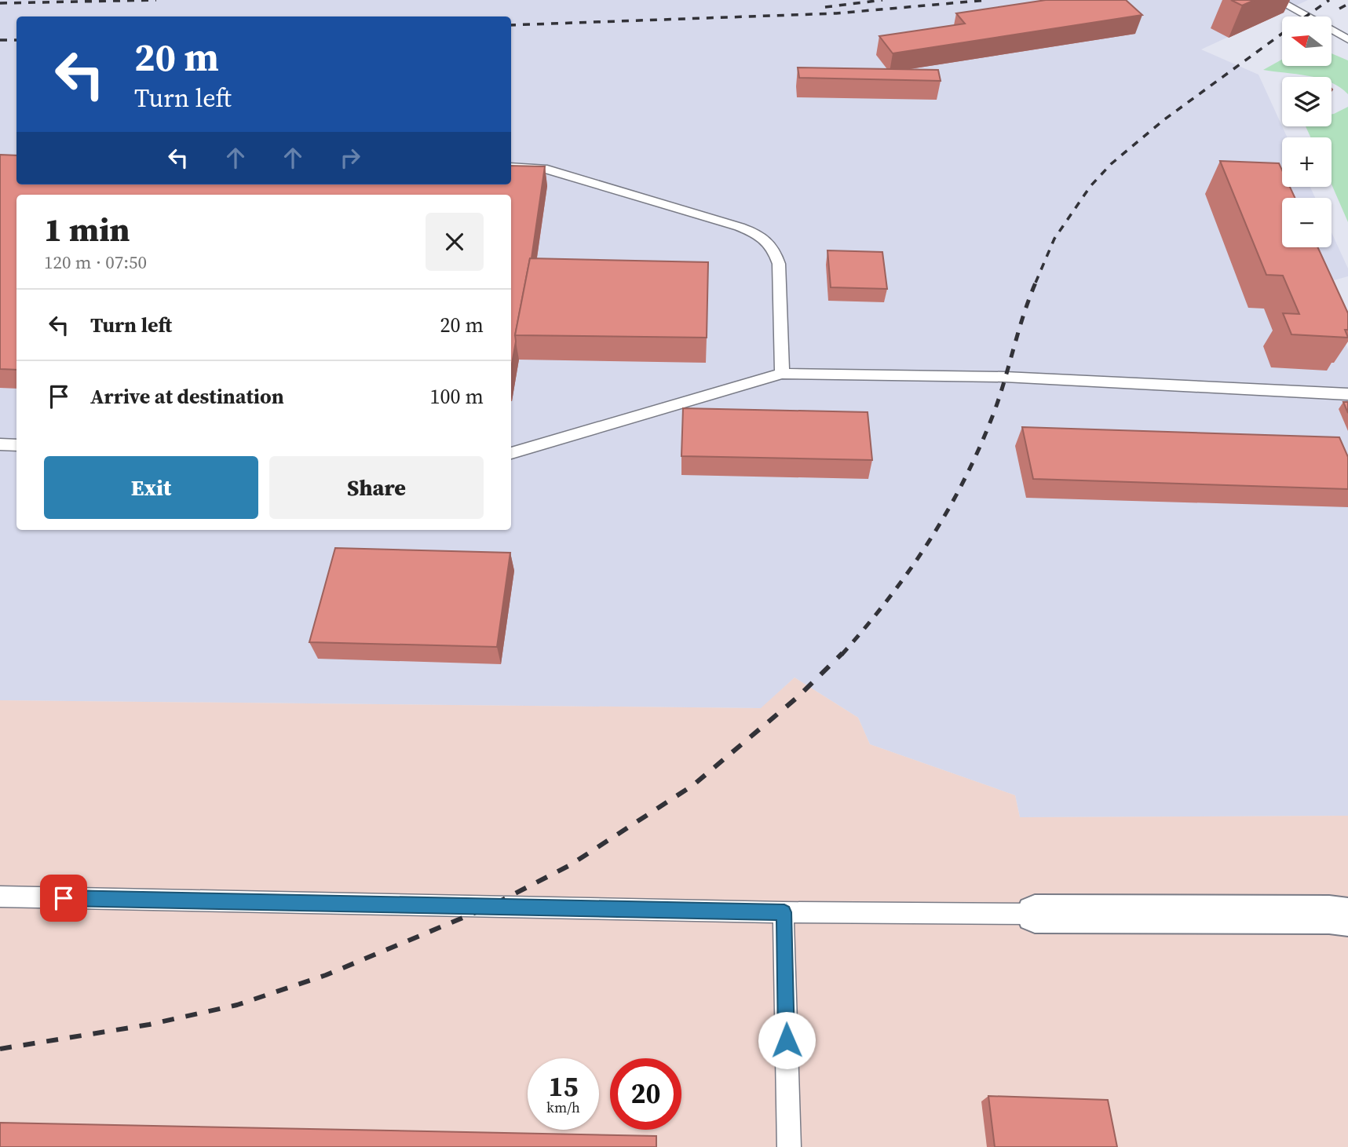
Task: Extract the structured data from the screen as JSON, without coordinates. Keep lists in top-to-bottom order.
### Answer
{
  "north": "left",
  "page": {
    "map_buttons": ["+", "−"],
    "turn": ["20 m", "Turn left"],
    "heading": ["1 min", "120 m · 07:50"],
    "list": [
      {
        "name": "Turn left",
        "value": "20 m"
      },
      {
        "name": "Arrive at destination",
        "value": "100 m"
      }
    ],
    "buttons": ["Exit", "Share"],
    "speed": "15 km/h",
    "limit": "20"
  }
}
